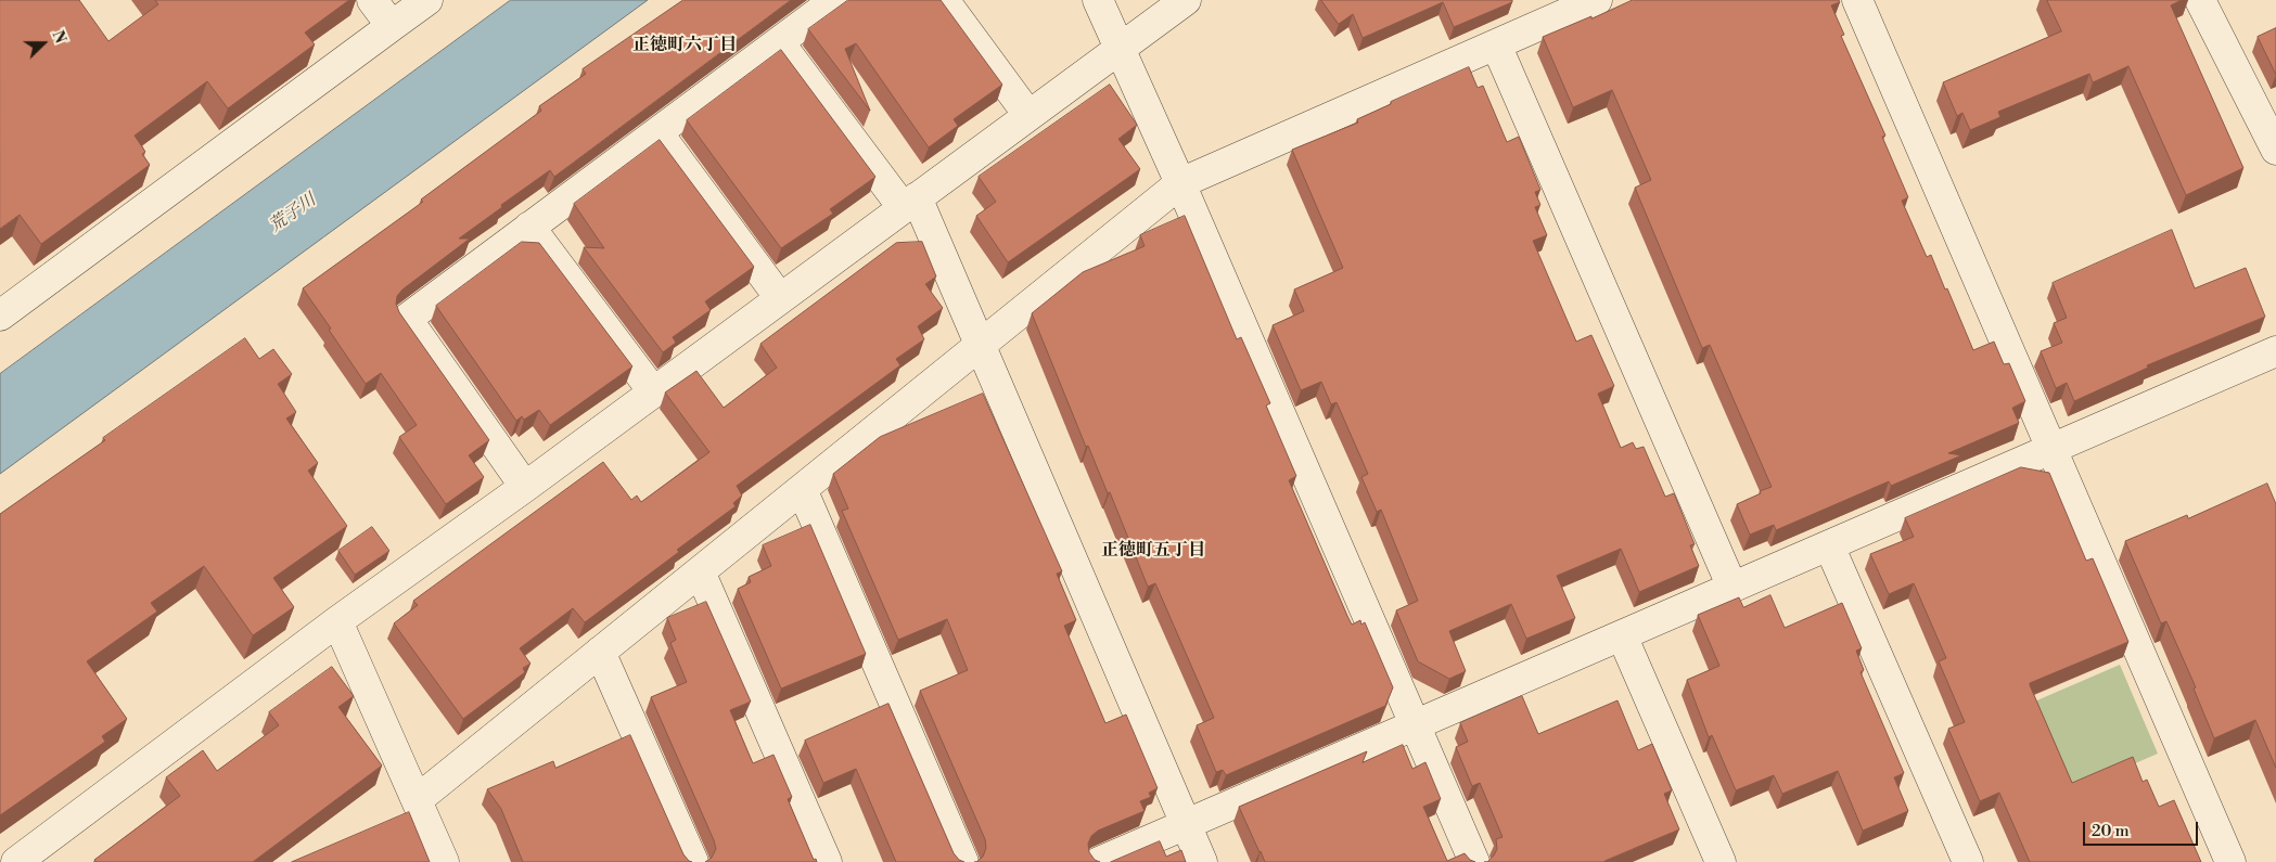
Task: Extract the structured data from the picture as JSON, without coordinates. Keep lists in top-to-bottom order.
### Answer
{
  "districts": ["正徳町六丁目", "正徳町五丁目"],
  "water": ["荒子川"],
  "scale_bar": "20 m",
  "north": "right"
}
